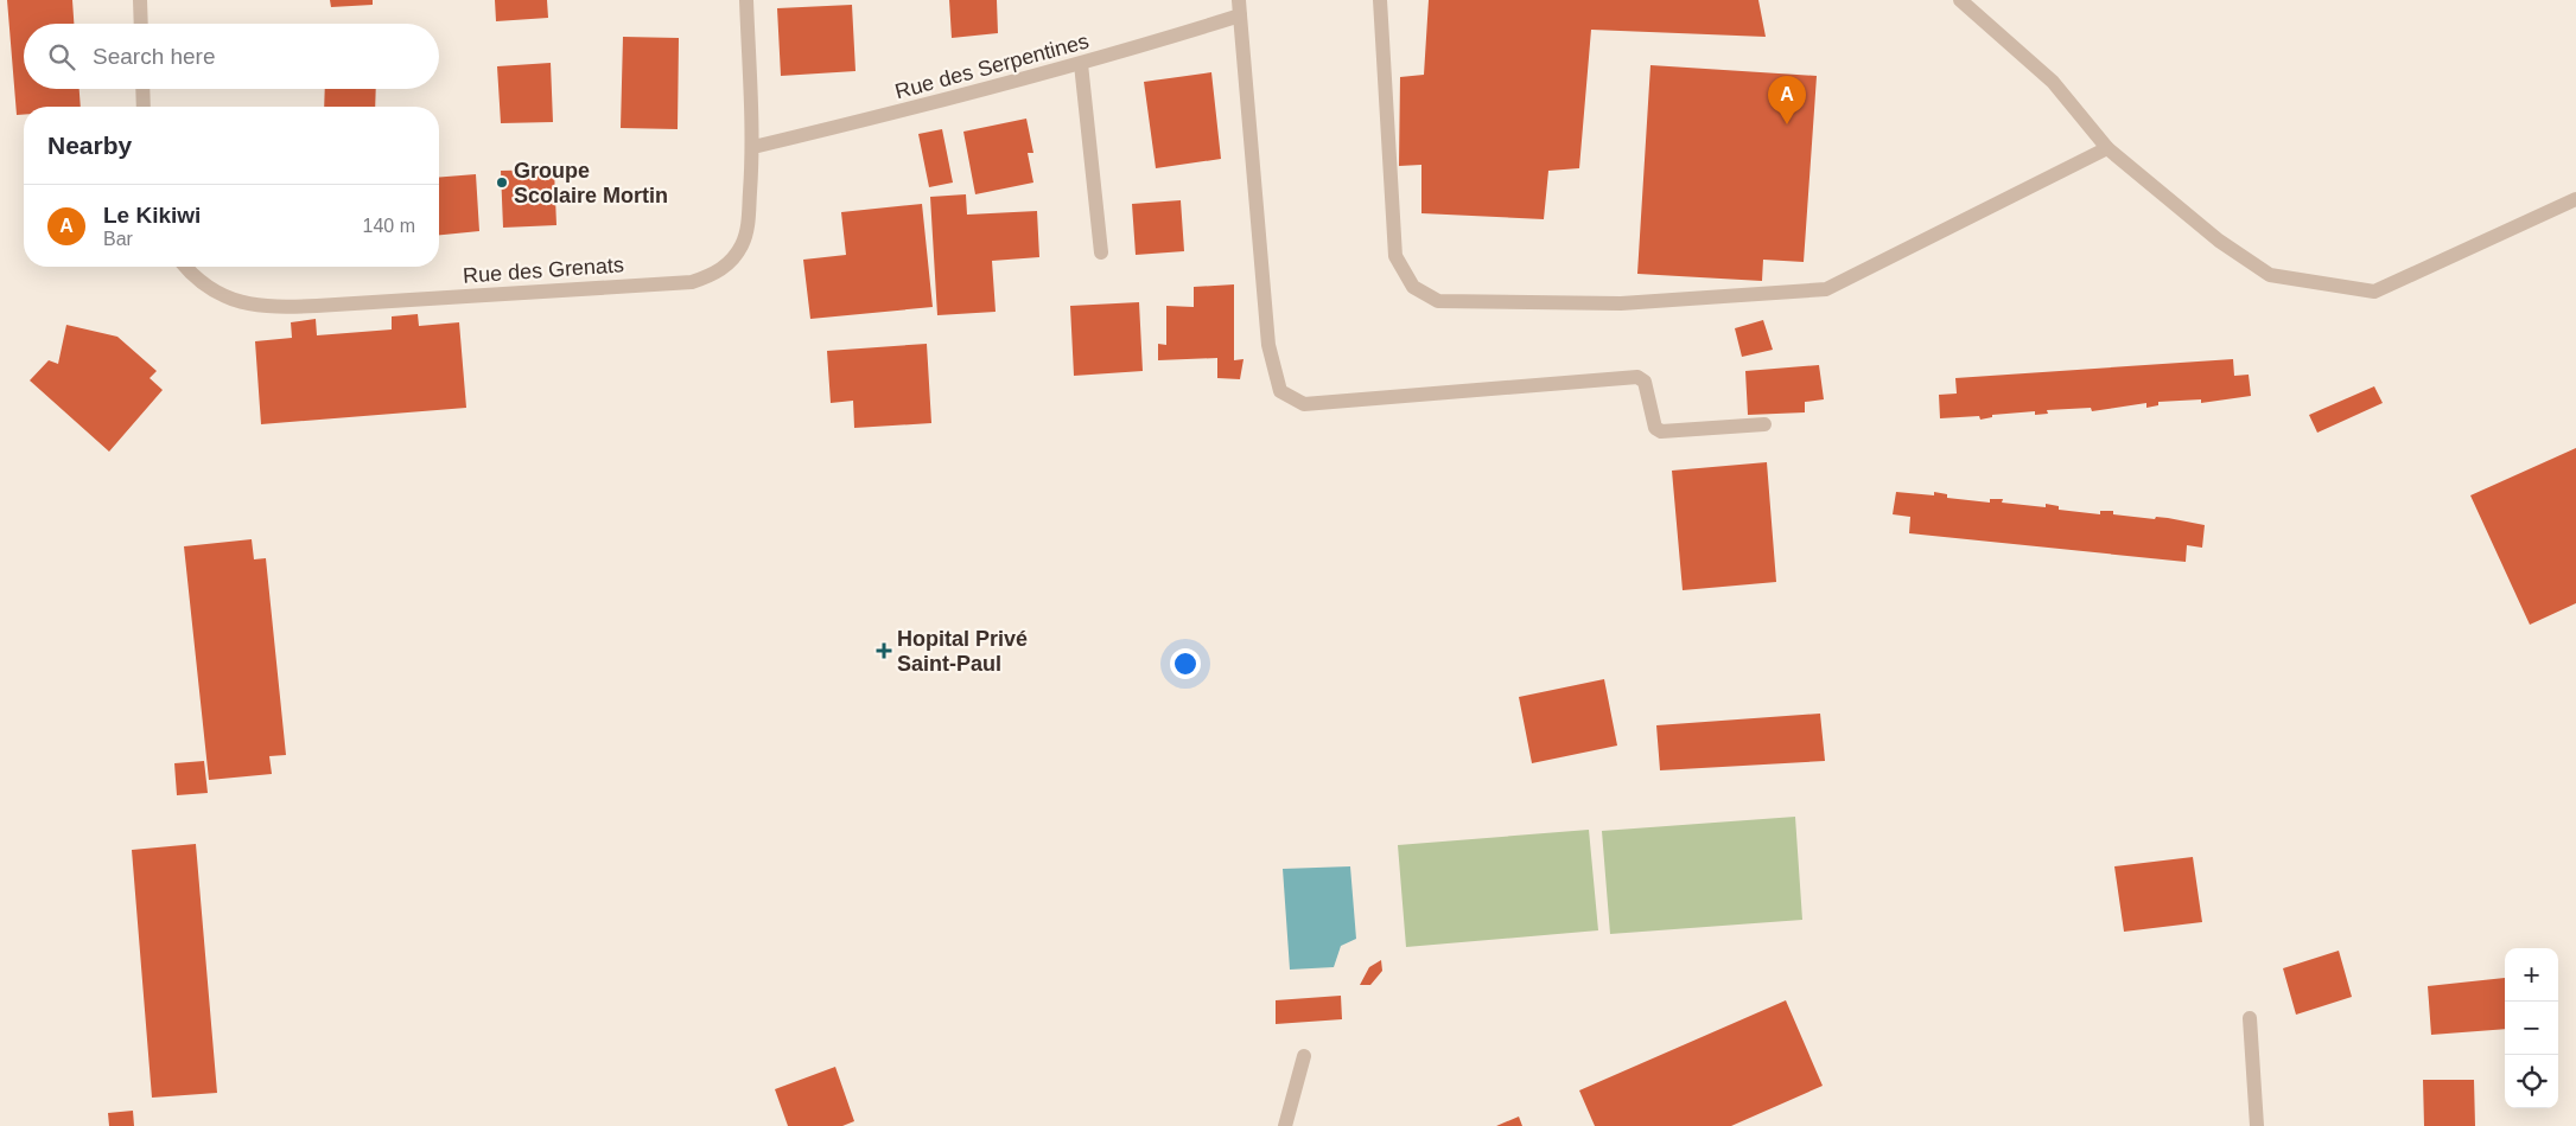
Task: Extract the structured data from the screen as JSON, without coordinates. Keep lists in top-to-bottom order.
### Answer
{
  "streets": {
    "street": ["Rue des Serpentines", "Rue des Grenats"]
  },
  "crossings": [
    ["Rue des Serpentines", "Rue des Grenats"]
  ],
  "places": {
    "other": ["Groupe Scolaire Mortin"],
    "health": ["Hopital Privé Saint-Paul"]
  },
  "page": {
    "search": "Search here",
    "pins": "A",
    "heading": "Nearby",
    "list": [
      {
        "mark": "A",
        "name": "Le Kikiwi",
        "note": "Bar",
        "value": "140 m"
      }
    ],
    "map_buttons": ["+", "−"]
  }
}
